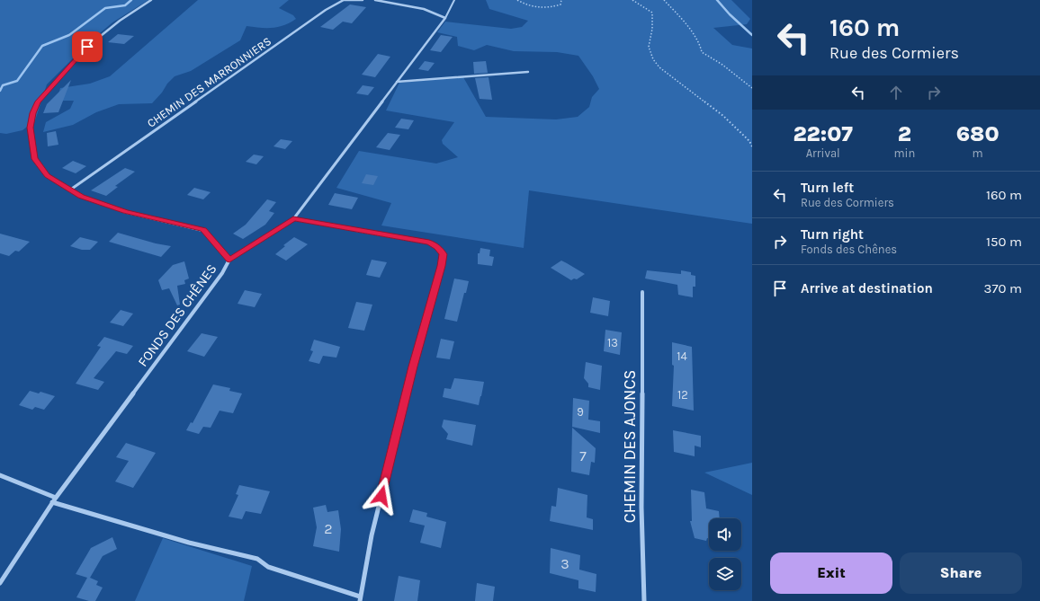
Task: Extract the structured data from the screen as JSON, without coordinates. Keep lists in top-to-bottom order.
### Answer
{
  "streets": {
    "street": ["CHEMIN DES MARRONNIERS", "FONDS DES CHÊNES", "CHEMIN DES AJONCS"]
  },
  "crossings": [
    ["CHEMIN DES MARRONNIERS", "FONDS DES CHÊNES"]
  ],
  "house_numbers": [
    "13",
    "14",
    "12",
    "9",
    "7",
    "2",
    "3"
  ],
  "page": {
    "turn": ["160 m", "Rue des Cormiers"],
    "eta": [
      "22:07",
      "Arrival",
      "2",
      "min",
      "680",
      "m"
    ],
    "list": [
      {
        "name": "Turn left",
        "note": "Rue des Cormiers",
        "value": "160 m"
      },
      {
        "name": "Turn right",
        "note": "Fonds des Chênes",
        "value": "150 m"
      },
      {
        "name": "Arrive at destination",
        "value": "370 m"
      }
    ],
    "buttons": ["Exit", "Share"]
  }
}
